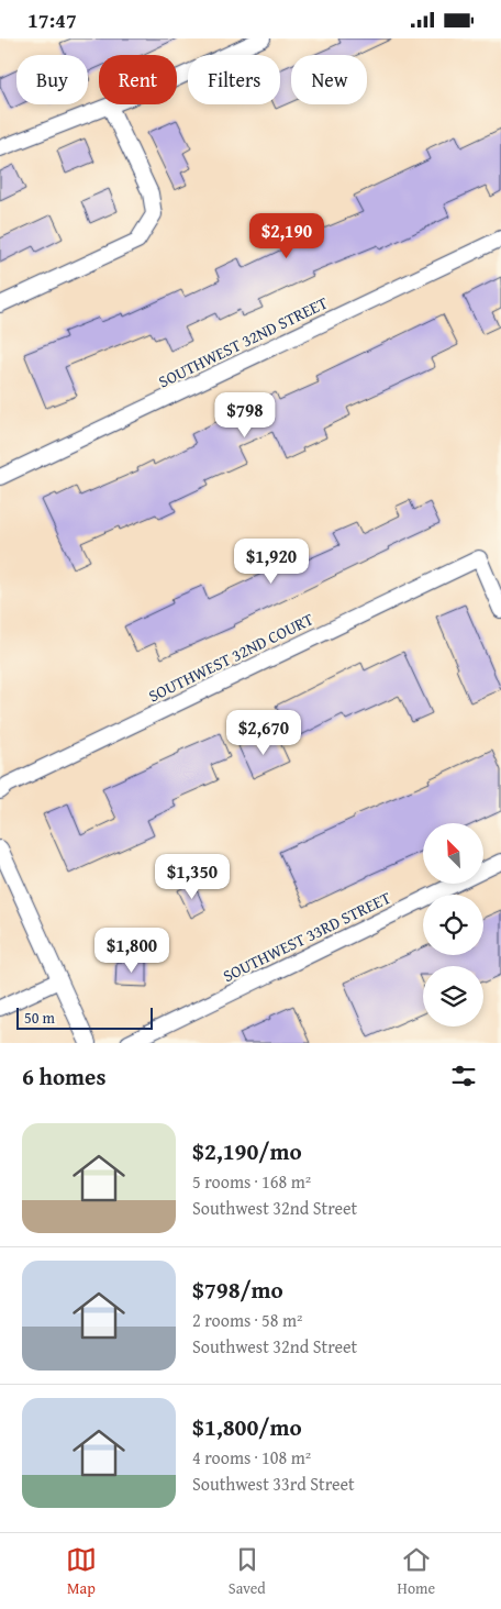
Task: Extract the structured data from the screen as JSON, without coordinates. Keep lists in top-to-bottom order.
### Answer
{
  "streets": {
    "street": ["SOUTHWEST 32ND STREET", "SOUTHWEST 32ND COURT", "SOUTHWEST 33RD STREET"]
  },
  "scale_bar": "50 m",
  "north": "top left",
  "page": {
    "status": "17:47",
    "chip": [
      "Buy",
      "Rent",
      "Filters",
      "New"
    ],
    "price": [
      "$2,190",
      "$798",
      "$1,920",
      "$2,670",
      "$1,350",
      "$1,800"
    ],
    "scale": "50 m",
    "heading": "6 homes",
    "list": [
      {
        "name": "$2,190/mo",
        "note": "5 rooms · 168 m² · Southwest 32nd Street"
      },
      {
        "name": "$798/mo",
        "note": "2 rooms · 58 m² · Southwest 32nd Street"
      },
      {
        "name": "$1,800/mo",
        "note": "4 rooms · 108 m² · Southwest 33rd Street"
      }
    ],
    "tabs": ["Map", "Saved", "Home"]
  }
}
